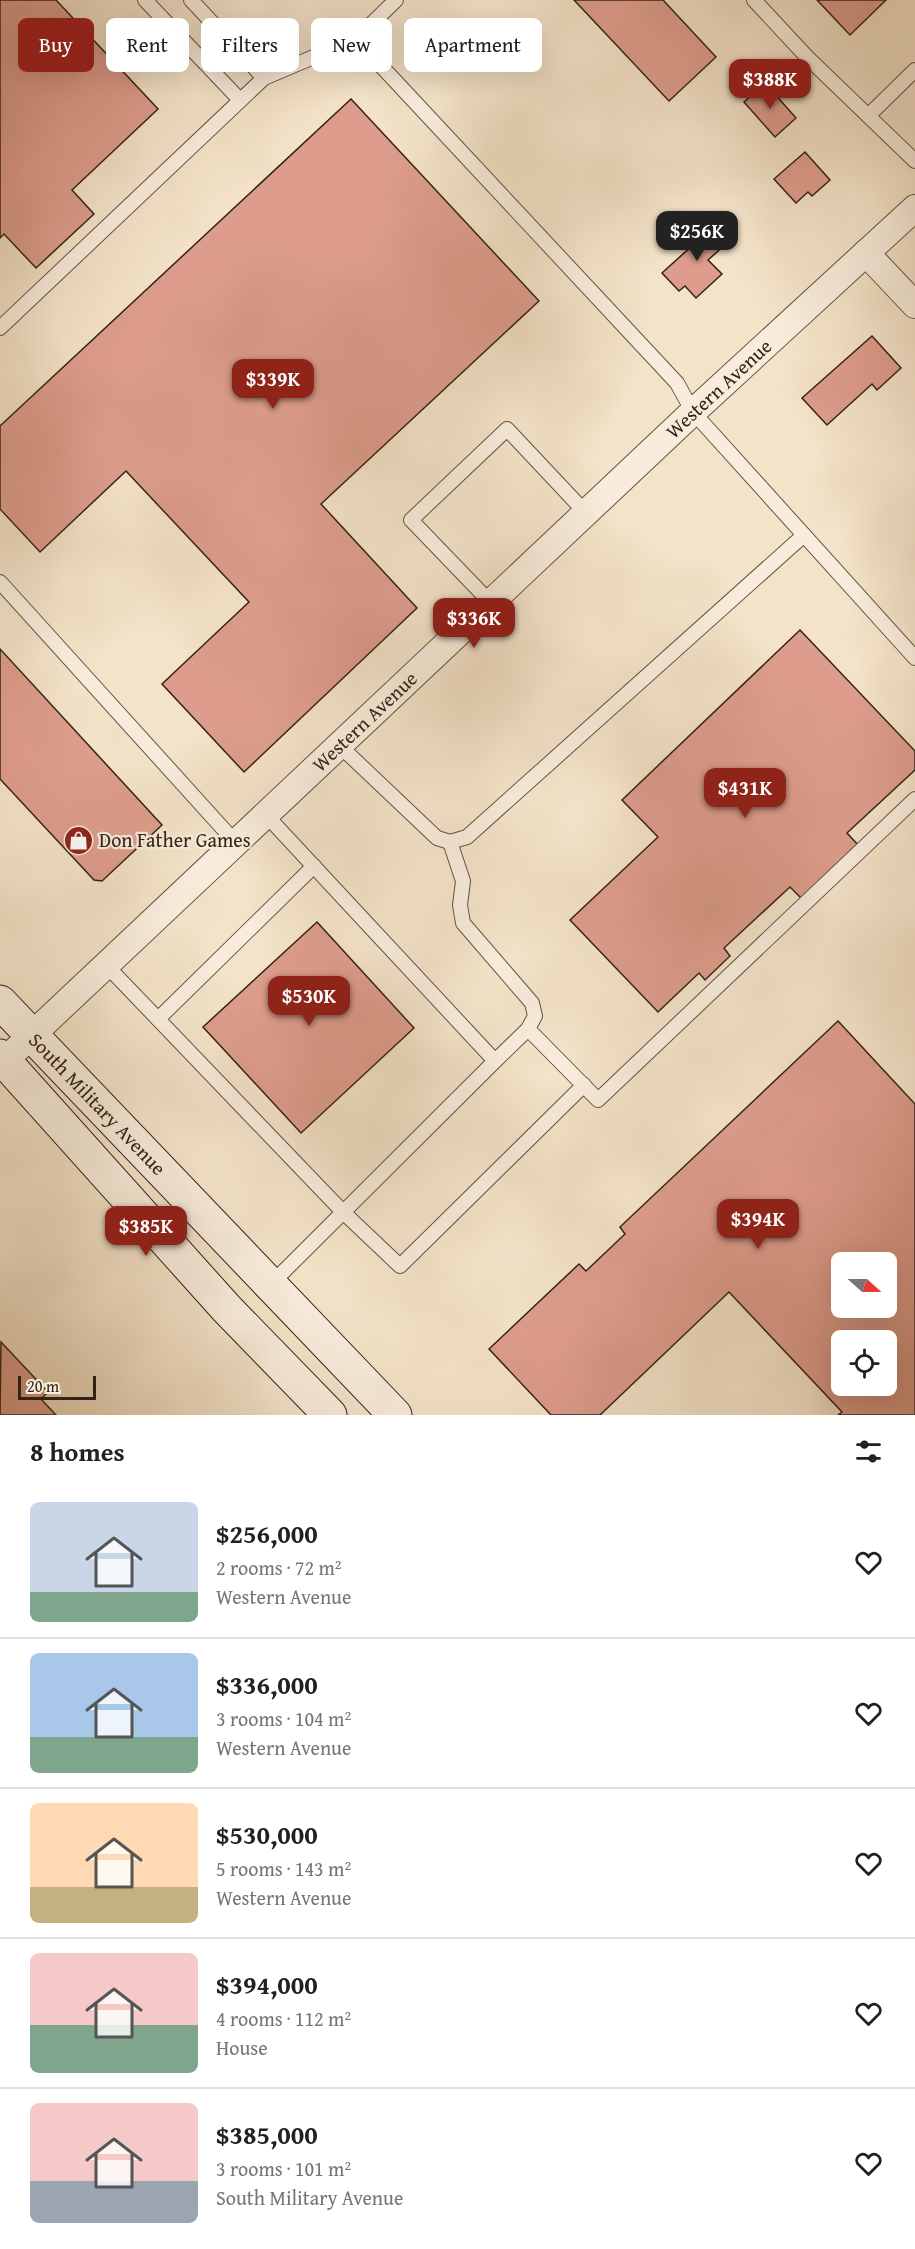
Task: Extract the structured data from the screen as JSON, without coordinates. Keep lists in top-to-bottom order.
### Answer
{
  "streets": {
    "main road": ["South Military Avenue"],
    "street": ["Western Avenue"]
  },
  "crossings": [
    ["Western Avenue", "South Military Avenue"]
  ],
  "places": {
    "shop": ["Don Father Games"]
  },
  "scale_bar": "20 m",
  "north": "right",
  "page": {
    "chip": [
      "Buy",
      "Rent",
      "Filters",
      "New",
      "Apartment"
    ],
    "price": [
      "$388K",
      "$256K",
      "$339K",
      "$336K",
      "$431K",
      "$530K",
      "$394K",
      "$385K"
    ],
    "scale": "20 m",
    "heading": "8 homes",
    "list": [
      {
        "name": "$256,000",
        "note": "2 rooms · 72 m² · Western Avenue"
      },
      {
        "name": "$336,000",
        "note": "3 rooms · 104 m² · Western Avenue"
      },
      {
        "name": "$530,000",
        "note": "5 rooms · 143 m² · Western Avenue"
      },
      {
        "name": "$394,000",
        "note": "4 rooms · 112 m² · House"
      },
      {
        "name": "$385,000",
        "note": "3 rooms · 101 m² · South Military Avenue"
      }
    ]
  }
}
